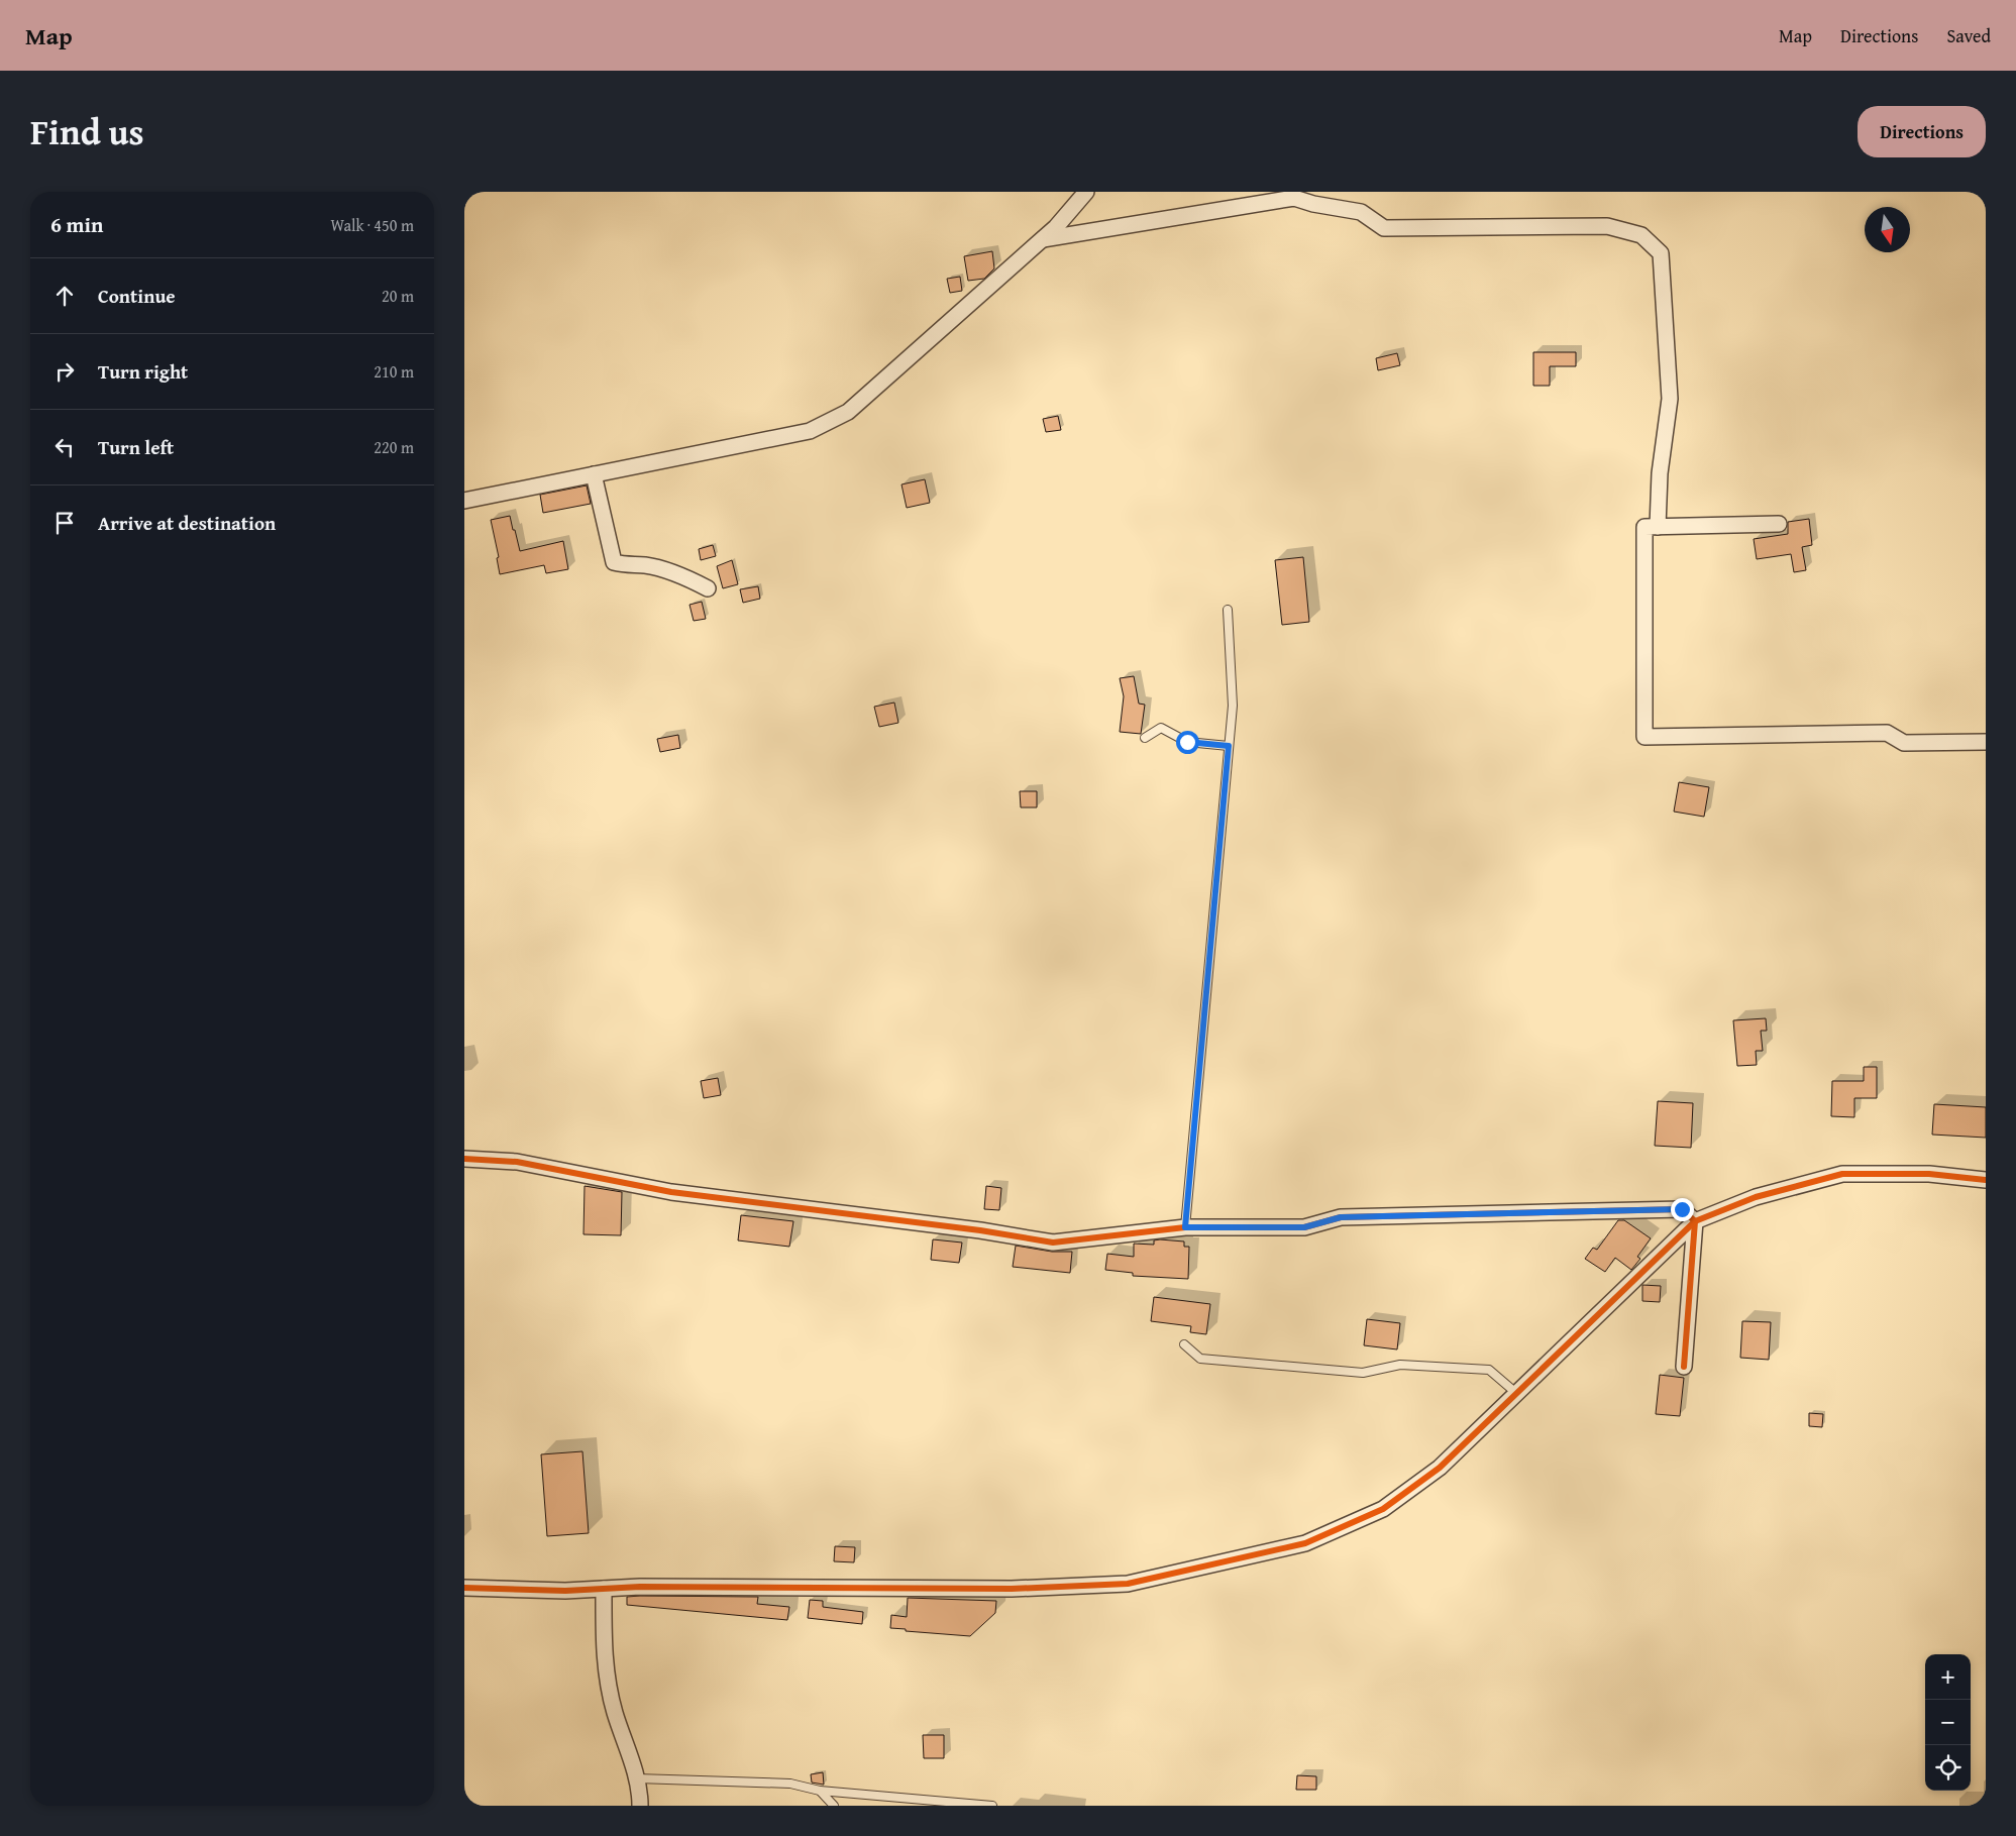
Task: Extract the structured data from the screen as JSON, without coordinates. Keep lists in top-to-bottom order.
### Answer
{
  "north": "bottom",
  "page": {
    "header": "Map",
    "nav": ["Map", "Directions", "Saved"],
    "title": "Find us",
    "buttons": "Directions",
    "heading": ["6 min", "Walk · 450 m"],
    "list": [
      ["Continue", "20 m"],
      ["Turn right", "210 m"],
      ["Turn left", "220 m"],
      "Arrive at destination"
    ],
    "map_buttons": ["+", "−"]
  }
}
